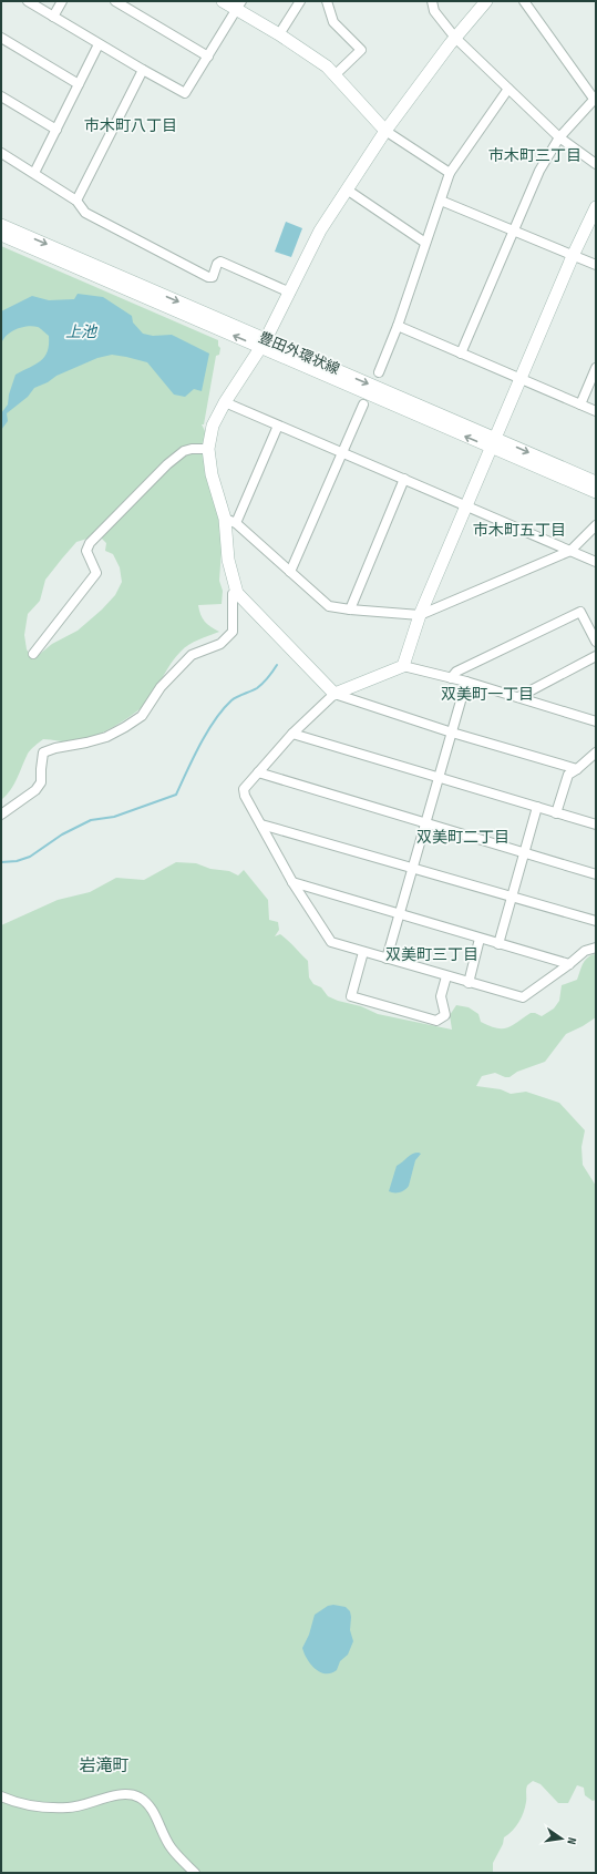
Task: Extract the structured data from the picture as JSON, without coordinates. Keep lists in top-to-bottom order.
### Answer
{
  "streets": {
    "street": ["豊田外環状線"]
  },
  "districts": [
    "市木町八丁目",
    "市木町三丁目",
    "市木町五丁目",
    "双美町一丁目",
    "双美町二丁目",
    "双美町三丁目",
    "岩滝町"
  ],
  "water": ["上池"],
  "north": "right"
}
